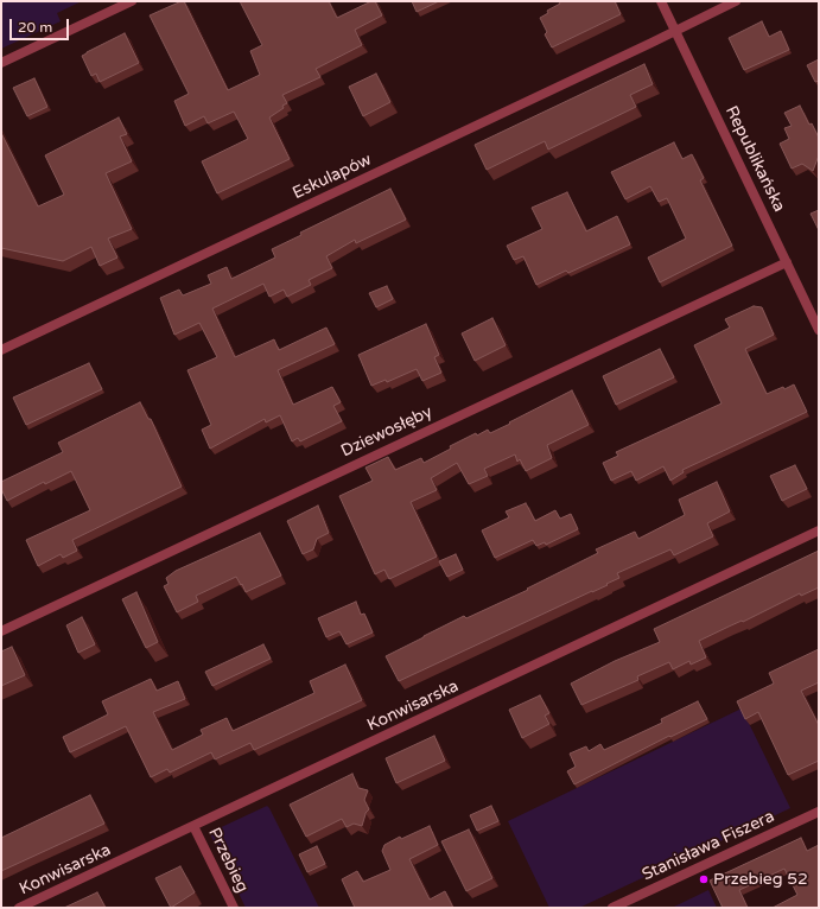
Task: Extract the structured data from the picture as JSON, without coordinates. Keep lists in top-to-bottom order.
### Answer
{
  "streets": {
    "street": [
      "Republikańska",
      "Eskulapów",
      "Dziewosłęby",
      "Konwisarska",
      "Stanisława Fiszera",
      "Przebieg"
    ]
  },
  "crossings": [
    ["Republikańska", "Eskulapów"],
    ["Republikańska", "Dziewosłęby"],
    ["Konwisarska", "Przebieg"]
  ],
  "places": ["Przebieg 52"],
  "scale_bar": "20 m"
}
